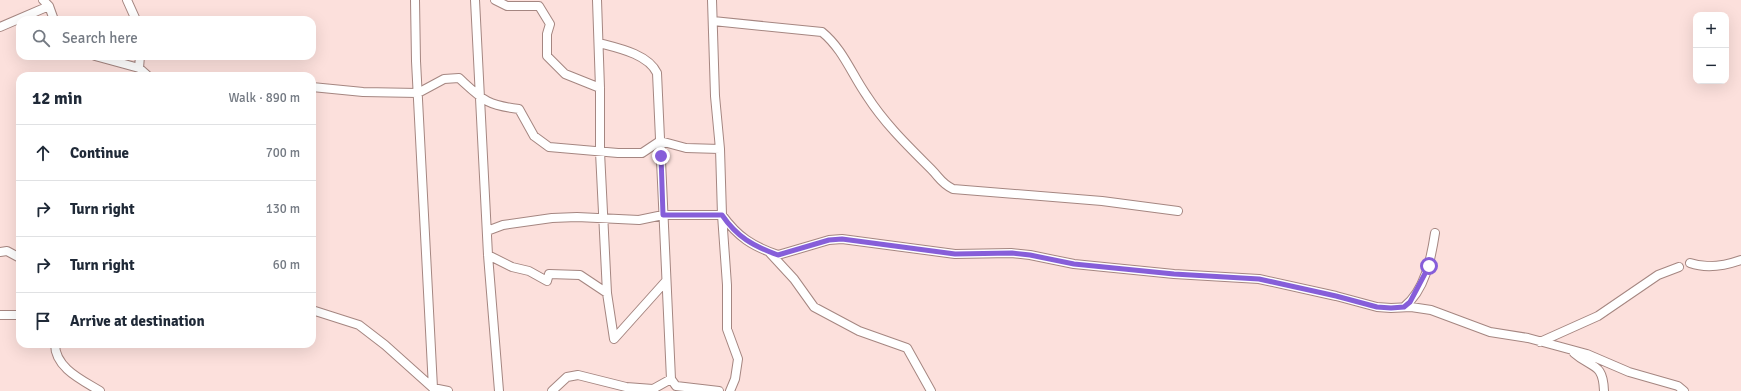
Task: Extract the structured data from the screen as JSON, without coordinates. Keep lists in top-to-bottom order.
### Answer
{
  "page": {
    "map_buttons": ["+", "−"],
    "search": "Search here",
    "heading": ["12 min", "Walk · 890 m"],
    "list": [
      ["Continue", "700 m"],
      ["Turn right", "130 m"],
      ["Turn right", "60 m"],
      "Arrive at destination"
    ]
  }
}
